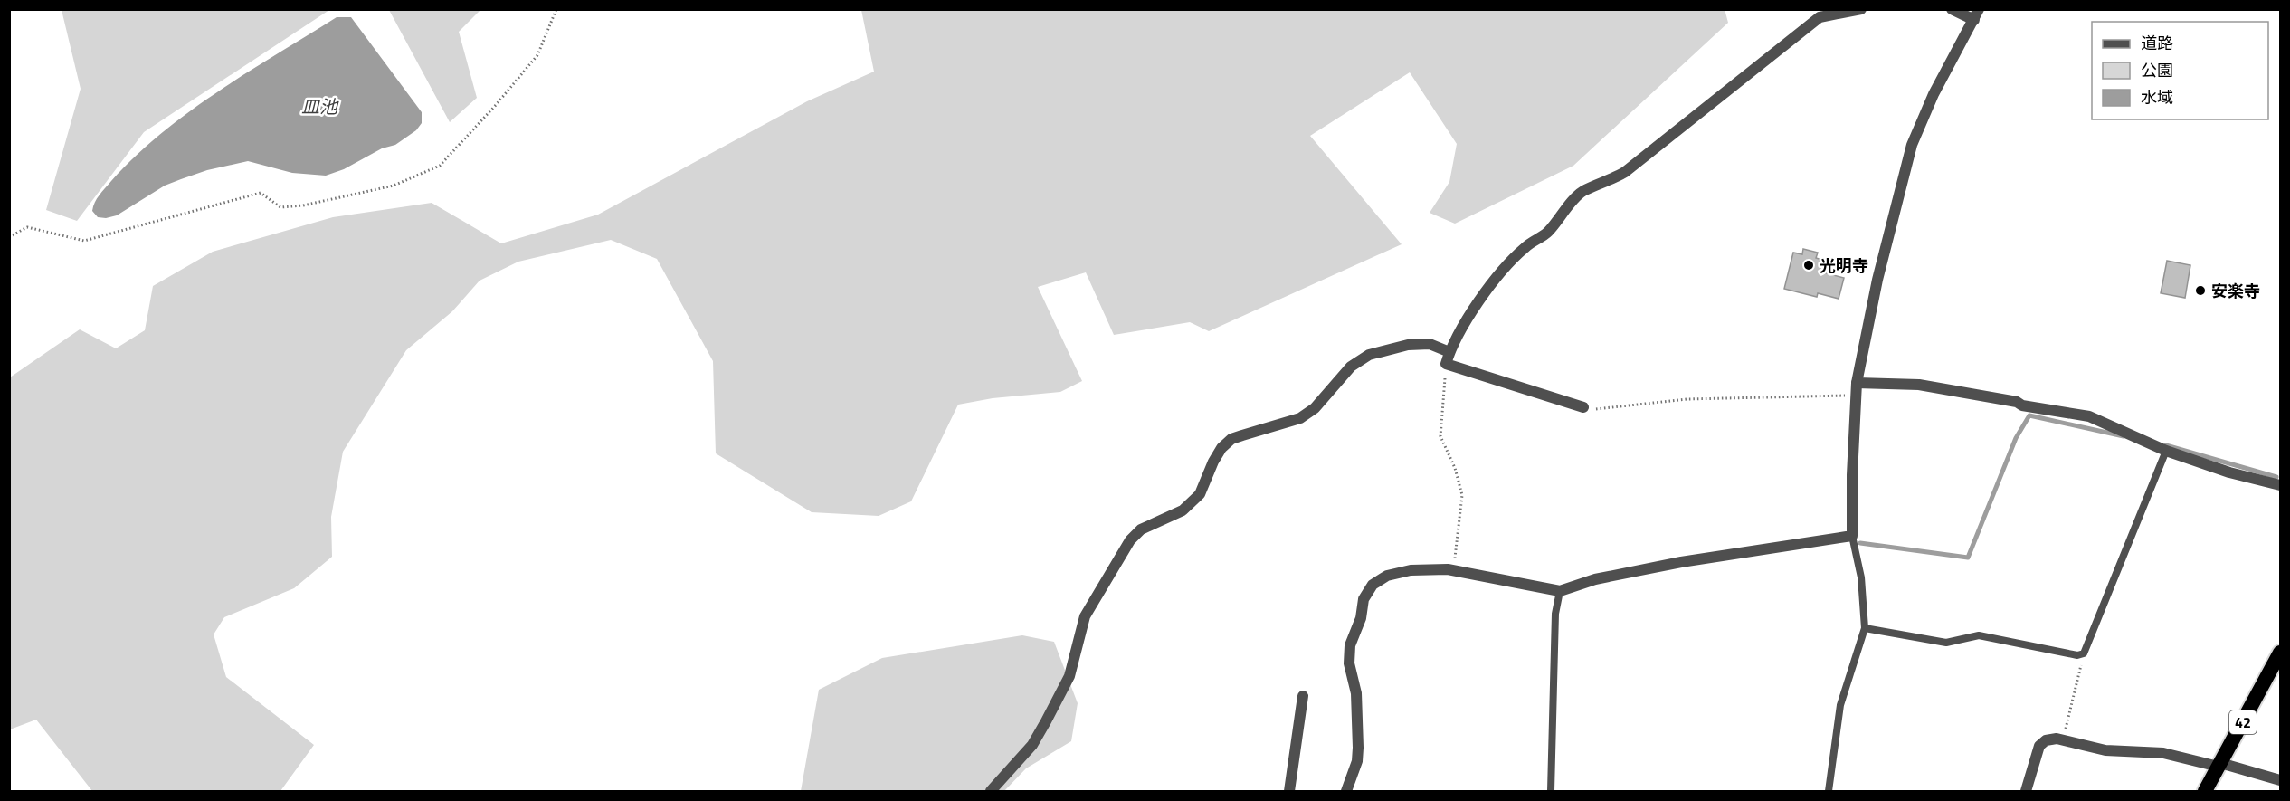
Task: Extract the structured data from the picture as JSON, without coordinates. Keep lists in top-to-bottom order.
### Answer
{
  "streets": {
    "highway": ["42"]
  },
  "water": ["皿池"],
  "places": ["光明寺", "安楽寺"],
  "legend": ["道路", "公園", "水域"]
}
